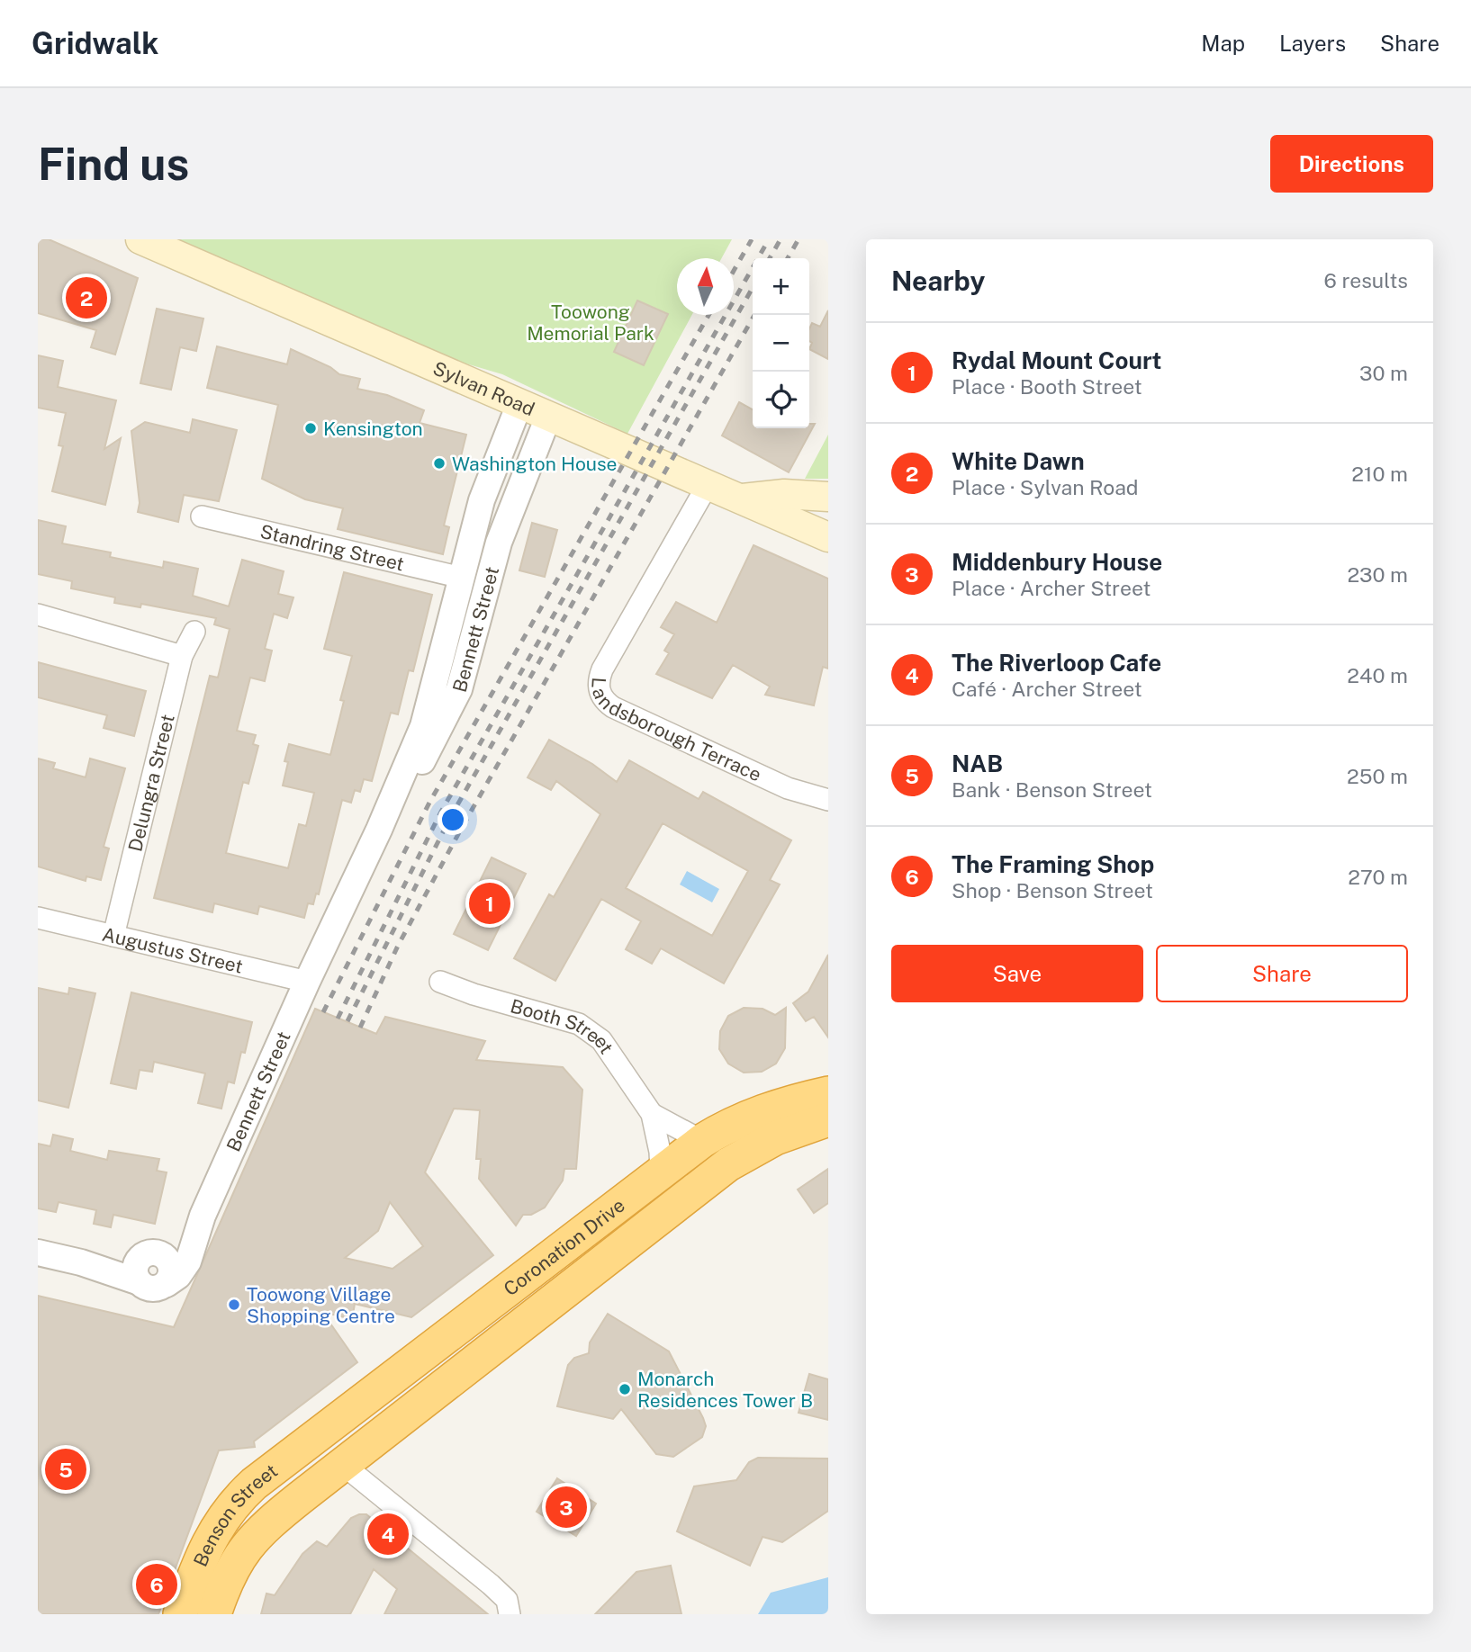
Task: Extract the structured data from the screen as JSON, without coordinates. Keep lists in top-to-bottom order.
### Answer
{
  "streets": {
    "highway": ["Coronation Drive", "Benson Street"],
    "main road": ["Sylvan Road"],
    "street": [
      "Standring Street",
      "Bennett Street",
      "Landsborough Terrace",
      "Delungra Street",
      "Augustus Street",
      "Booth Street"
    ]
  },
  "crossings": [
    ["Sylvan Road", "Bennett Street"],
    ["Sylvan Road", "Landsborough Terrace"],
    ["Standring Street", "Bennett Street"],
    ["Bennett Street", "Augustus Street"],
    ["Delungra Street", "Augustus Street"],
    ["Booth Street", "Coronation Drive"],
    ["Coronation Drive", "Benson Street"]
  ],
  "parks": ["Toowong Memorial Park"],
  "places": [
    "Kensington",
    "Washington House",
    "Toowong Village Shopping Centre",
    "Monarch Residences Tower B"
  ],
  "north": "top",
  "page": {
    "header": "Gridwalk",
    "nav": ["Map", "Layers", "Share"],
    "buttons": [
      "Directions",
      ["Save", "Share"]
    ],
    "title": "Find us",
    "heading": ["Nearby", "6 results"],
    "map_buttons": ["+", "−"],
    "pins": [
      "2",
      "1",
      "5",
      "3",
      "4",
      "6"
    ],
    "list": [
      {
        "mark": "1",
        "name": "Rydal Mount Court",
        "note": "Place · Booth Street",
        "value": "30 m"
      },
      {
        "mark": "2",
        "name": "White Dawn",
        "note": "Place · Sylvan Road",
        "value": "210 m"
      },
      {
        "mark": "3",
        "name": "Middenbury House",
        "note": "Place · Archer Street",
        "value": "230 m"
      },
      {
        "mark": "4",
        "name": "The Riverloop Cafe",
        "note": "Café · Archer Street",
        "value": "240 m"
      },
      {
        "mark": "5",
        "name": "NAB",
        "note": "Bank · Benson Street",
        "value": "250 m"
      },
      {
        "mark": "6",
        "name": "The Framing Shop",
        "note": "Shop · Benson Street",
        "value": "270 m"
      }
    ]
  }
}
